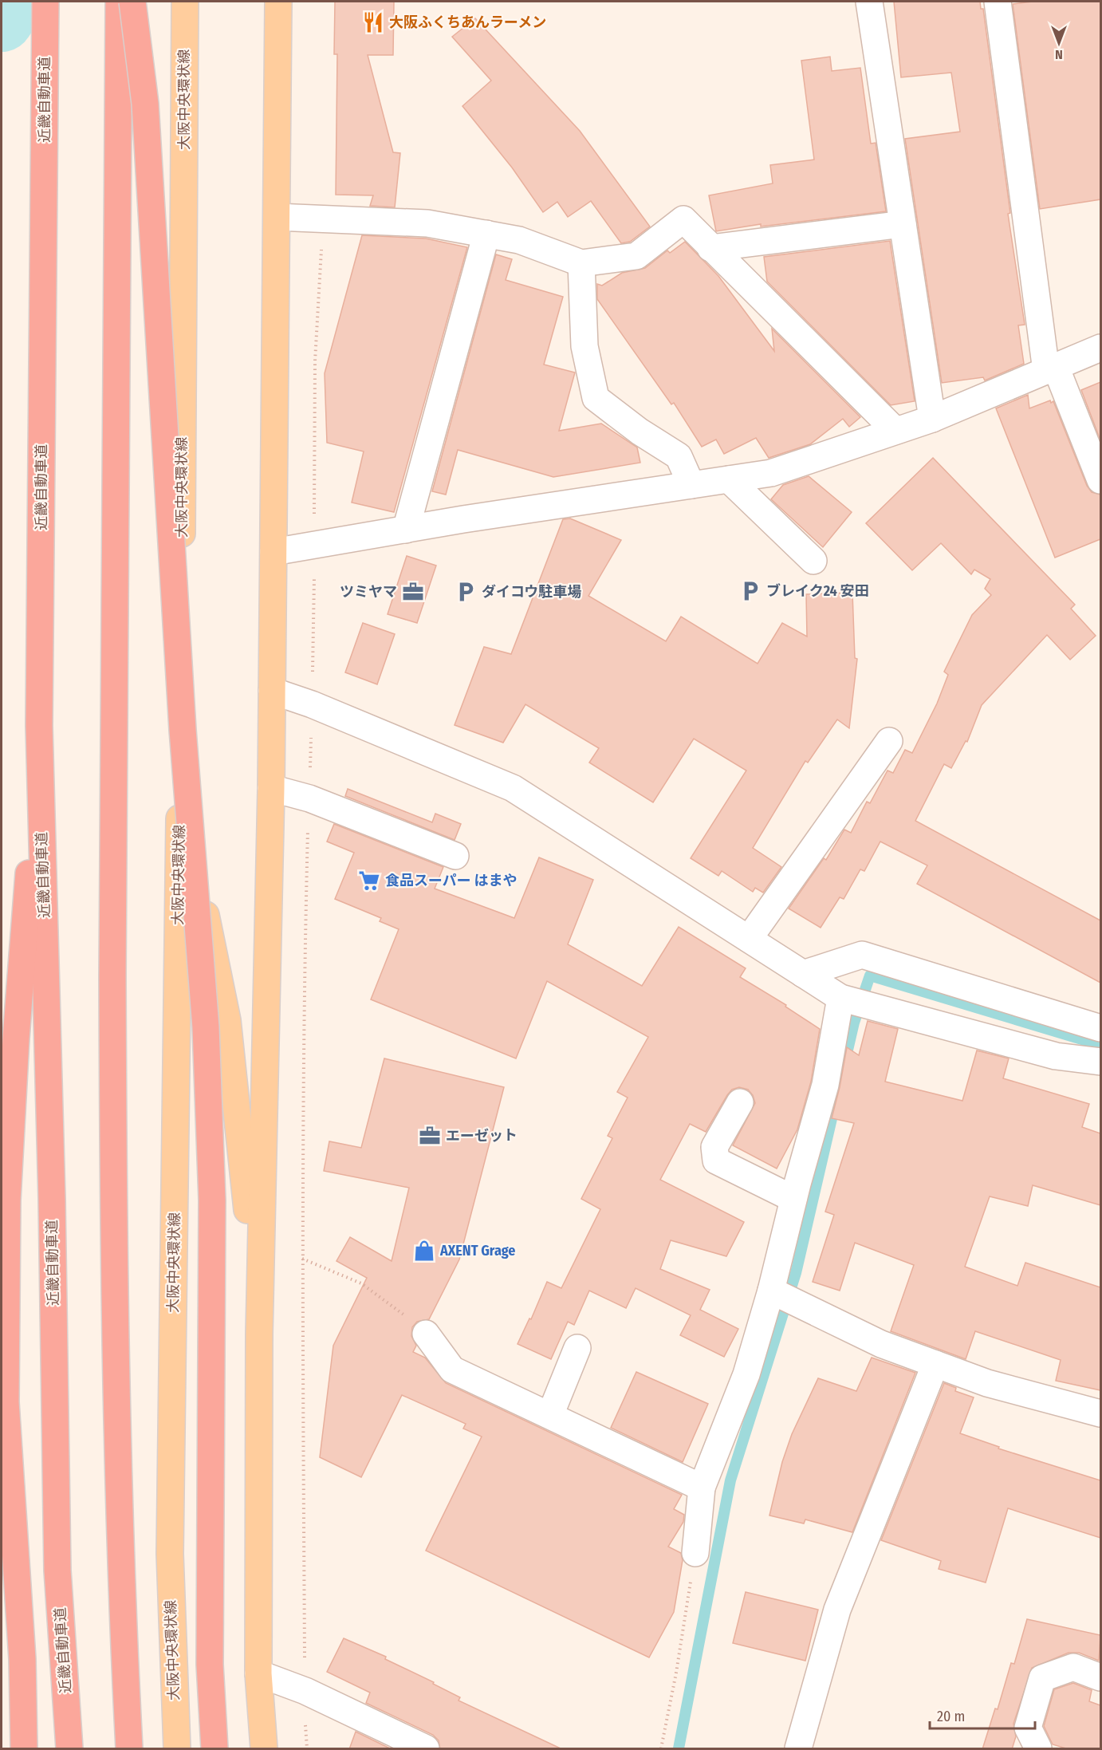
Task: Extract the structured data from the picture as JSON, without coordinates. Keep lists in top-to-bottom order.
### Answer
{
  "streets": {
    "highway": ["近畿自動車道"],
    "main road": ["大阪中央環状線"]
  },
  "places": {
    "restaurant": ["大阪ふくちあんラーメン"],
    "parking": ["ブレイク24 安田", "ダイコウ駐車場"],
    "office": ["ツミヤマ", "エーゼット"],
    "supermarket": ["食品スーパー はまや"],
    "shop": ["AXENT Grage"]
  },
  "scale_bar": "20 m",
  "north": "bottom"
}
